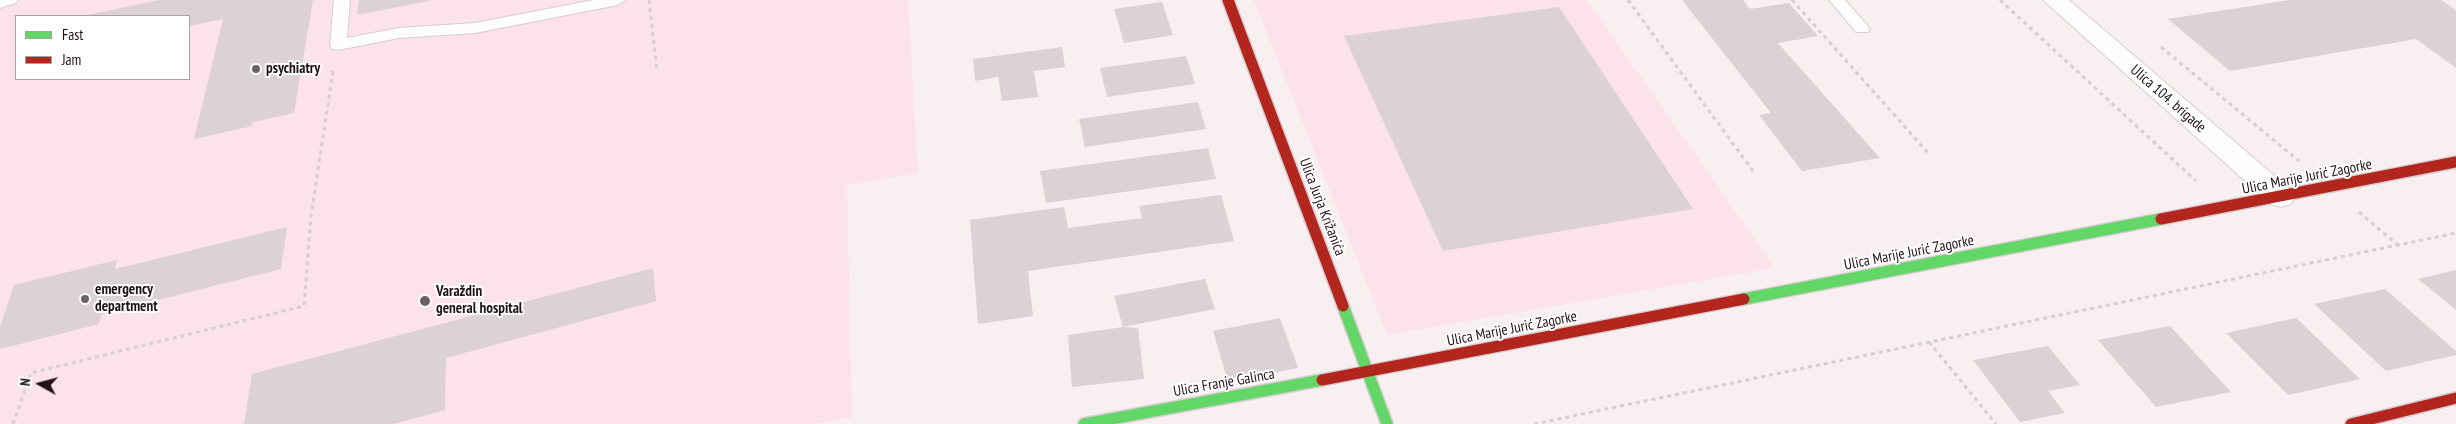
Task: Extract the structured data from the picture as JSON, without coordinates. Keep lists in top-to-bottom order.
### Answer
{
  "streets": {
    "street": [
      "Ulica 104. brigade",
      "Ulica Marije Jurić Zagorke",
      "Ulica Jurja Križanića",
      "Ulica Franje Galinca"
    ]
  },
  "crossings": [
    ["Ulica 104. brigade", "Ulica Marije Jurić Zagorke"],
    ["Ulica Marije Jurić Zagorke", "Ulica Jurja Križanića"],
    ["Ulica Marije Jurić Zagorke", "Ulica Franje Galinca"],
    ["Ulica Jurja Križanića", "Ulica Franje Galinca"]
  ],
  "places": ["psychiatry", "emergency department", "Varaždin general hospital"],
  "legend": ["Fast", "Jam"],
  "north": "left"
}
